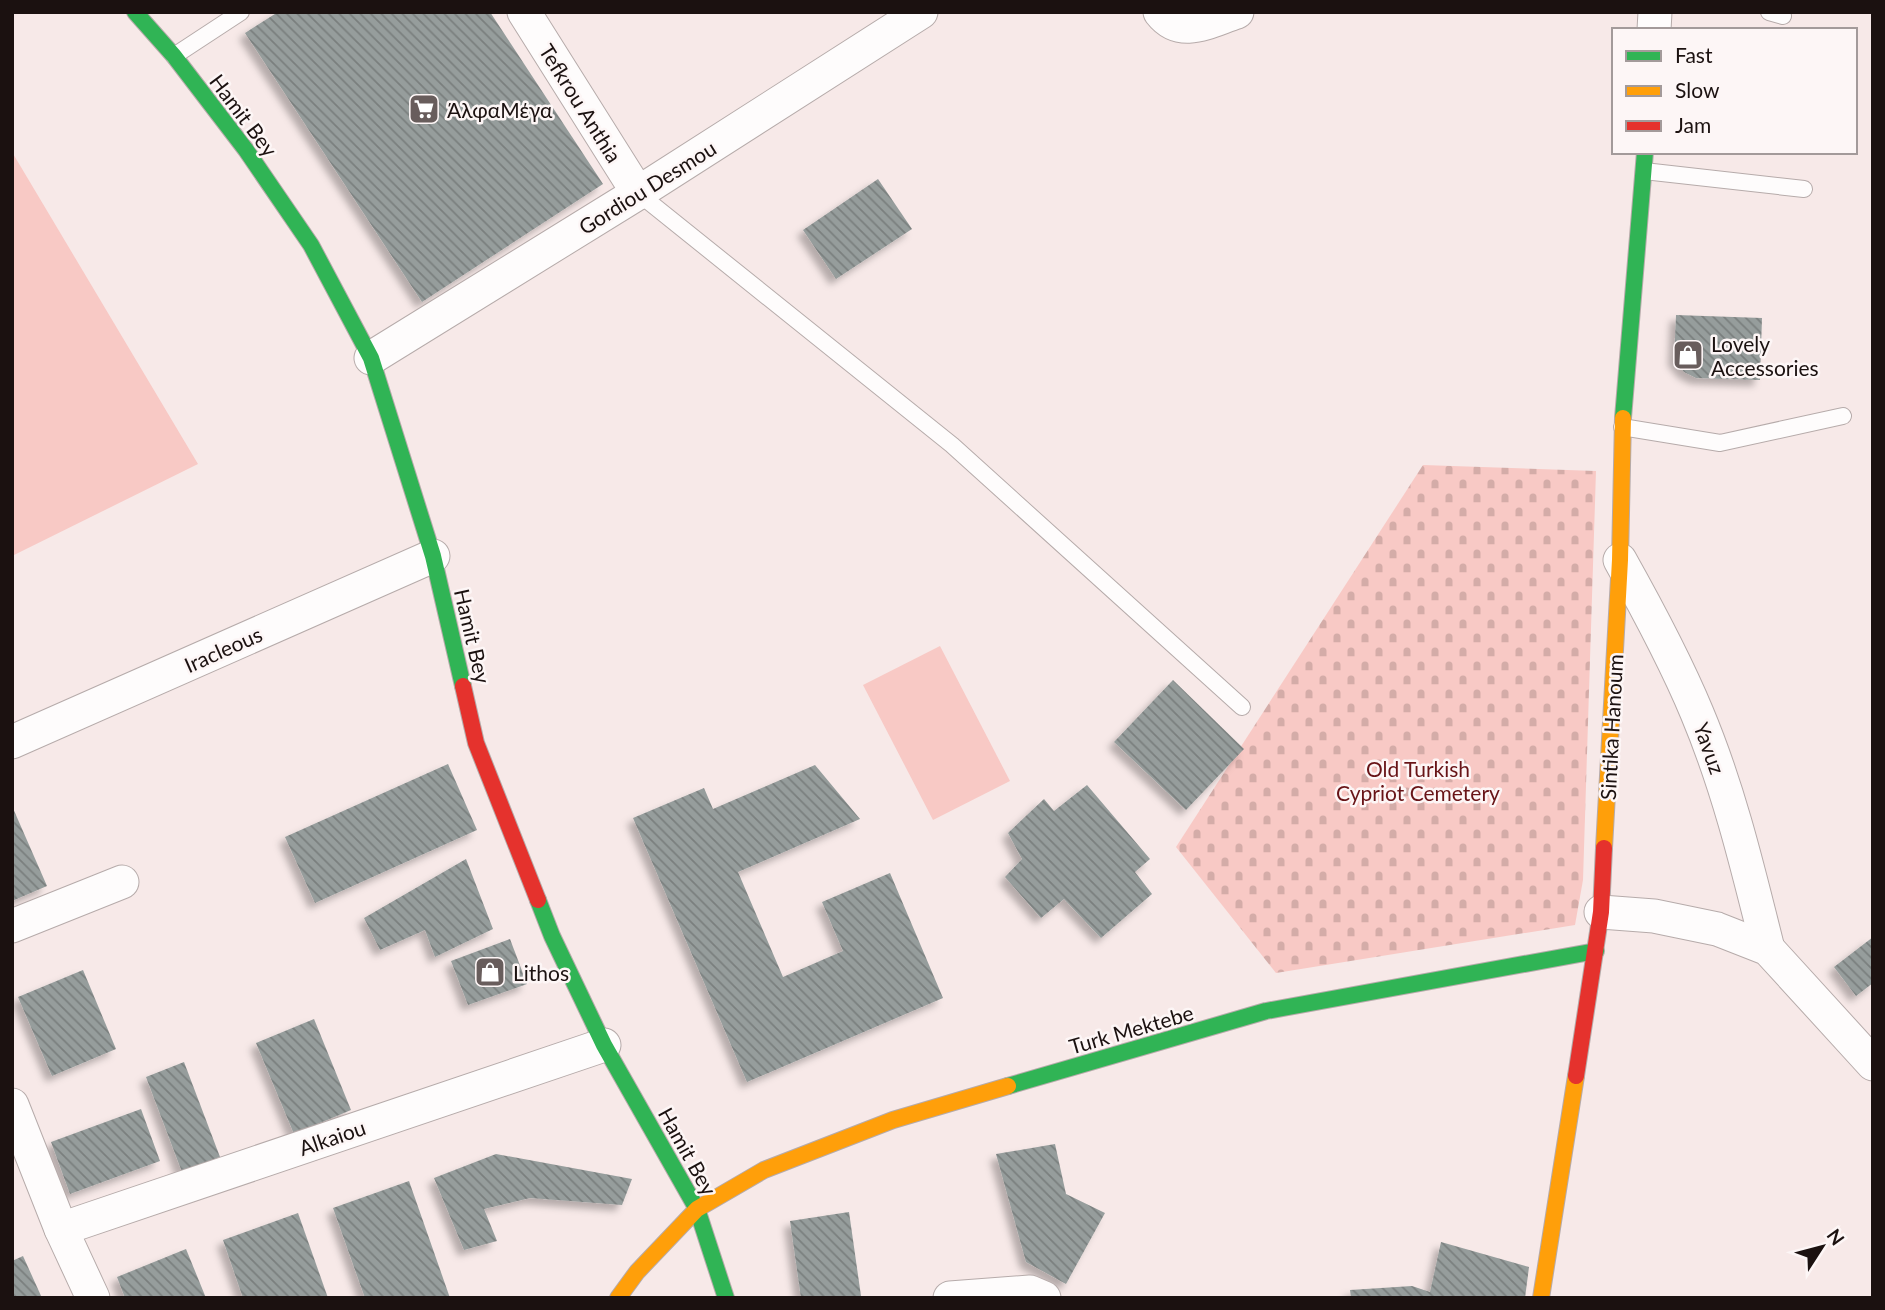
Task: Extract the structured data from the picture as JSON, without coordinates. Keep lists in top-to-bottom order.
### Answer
{
  "streets": {
    "street": [
      "Tefkrou Anthia",
      "Hamit Bey",
      "Gordiou Desmou",
      "Iracleous",
      "Sintika Hanoum",
      "Yavuz",
      "Turk Mektebe",
      "Alkaiou"
    ]
  },
  "crossings": [
    ["Tefkrou Anthia", "Gordiou Desmou"],
    ["Hamit Bey", "Gordiou Desmou"],
    ["Hamit Bey", "Iracleous"],
    ["Hamit Bey", "Turk Mektebe"],
    ["Hamit Bey", "Alkaiou"],
    ["Sintika Hanoum", "Yavuz"],
    ["Sintika Hanoum", "Turk Mektebe"]
  ],
  "parks": ["Old Turkish Cypriot Cemetery"],
  "places": {
    "supermarket": ["ΆλφαΜέγα"],
    "shop": ["Lovely Accessories", "Lithos"]
  },
  "legend": ["Fast", "Slow", "Jam"],
  "north": "top right"
}
